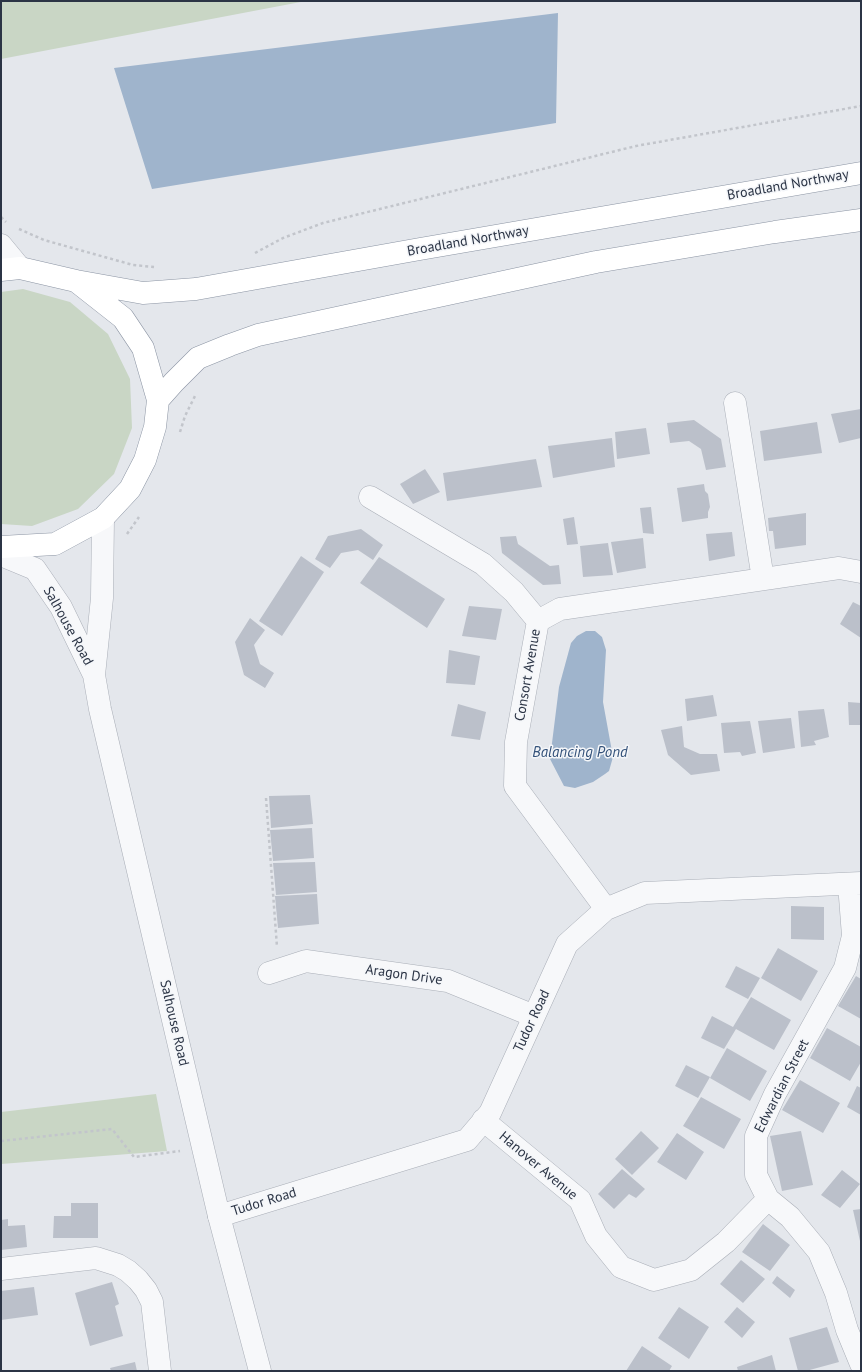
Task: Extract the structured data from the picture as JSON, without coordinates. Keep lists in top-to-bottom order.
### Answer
{
  "streets": {
    "highway": ["Broadland Northway"],
    "street": [
      "Salhouse Road",
      "Consort Avenue",
      "Aragon Drive",
      "Tudor Road",
      "Edwardian Street",
      "Hanover Avenue"
    ]
  },
  "crossings": [
    ["Salhouse Road", "Tudor Road"],
    ["Consort Avenue", "Tudor Road"],
    ["Aragon Drive", "Tudor Road"],
    ["Tudor Road", "Edwardian Street"],
    ["Tudor Road", "Hanover Avenue"],
    ["Edwardian Street", "Hanover Avenue"]
  ],
  "water": ["Balancing Pond"]
}
